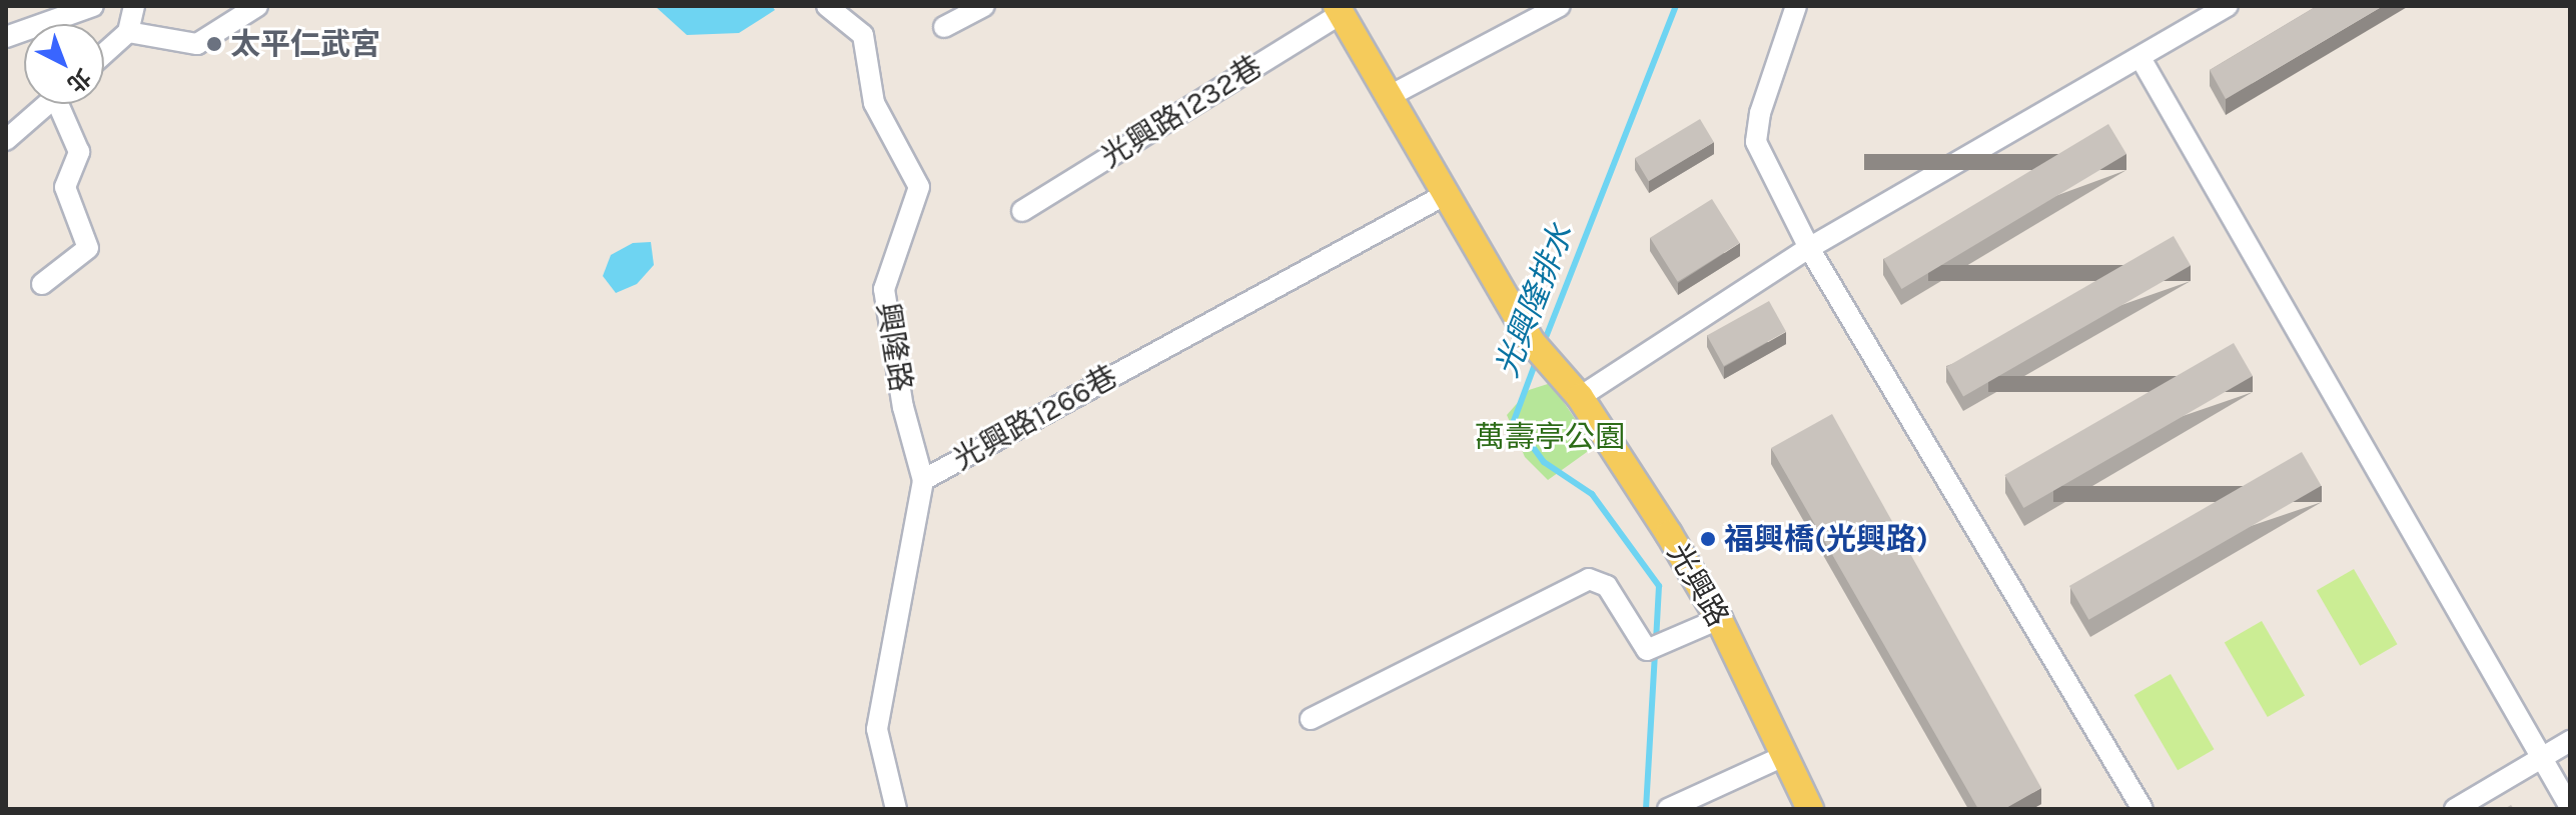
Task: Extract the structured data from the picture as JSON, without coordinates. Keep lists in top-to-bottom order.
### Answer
{
  "streets": {
    "main road": ["光興路"],
    "lane": ["光興路1232巷", "興隆路", "光興路1266巷"]
  },
  "crossings": [
    ["興隆路", "光興路1266巷"],
    ["光興路1266巷", "光興路"]
  ],
  "water": ["光興隆排水"],
  "parks": ["萬壽亭公園"],
  "places": ["太平仁武宮", "福興橋(光興路)"],
  "north": "bottom right"
}
